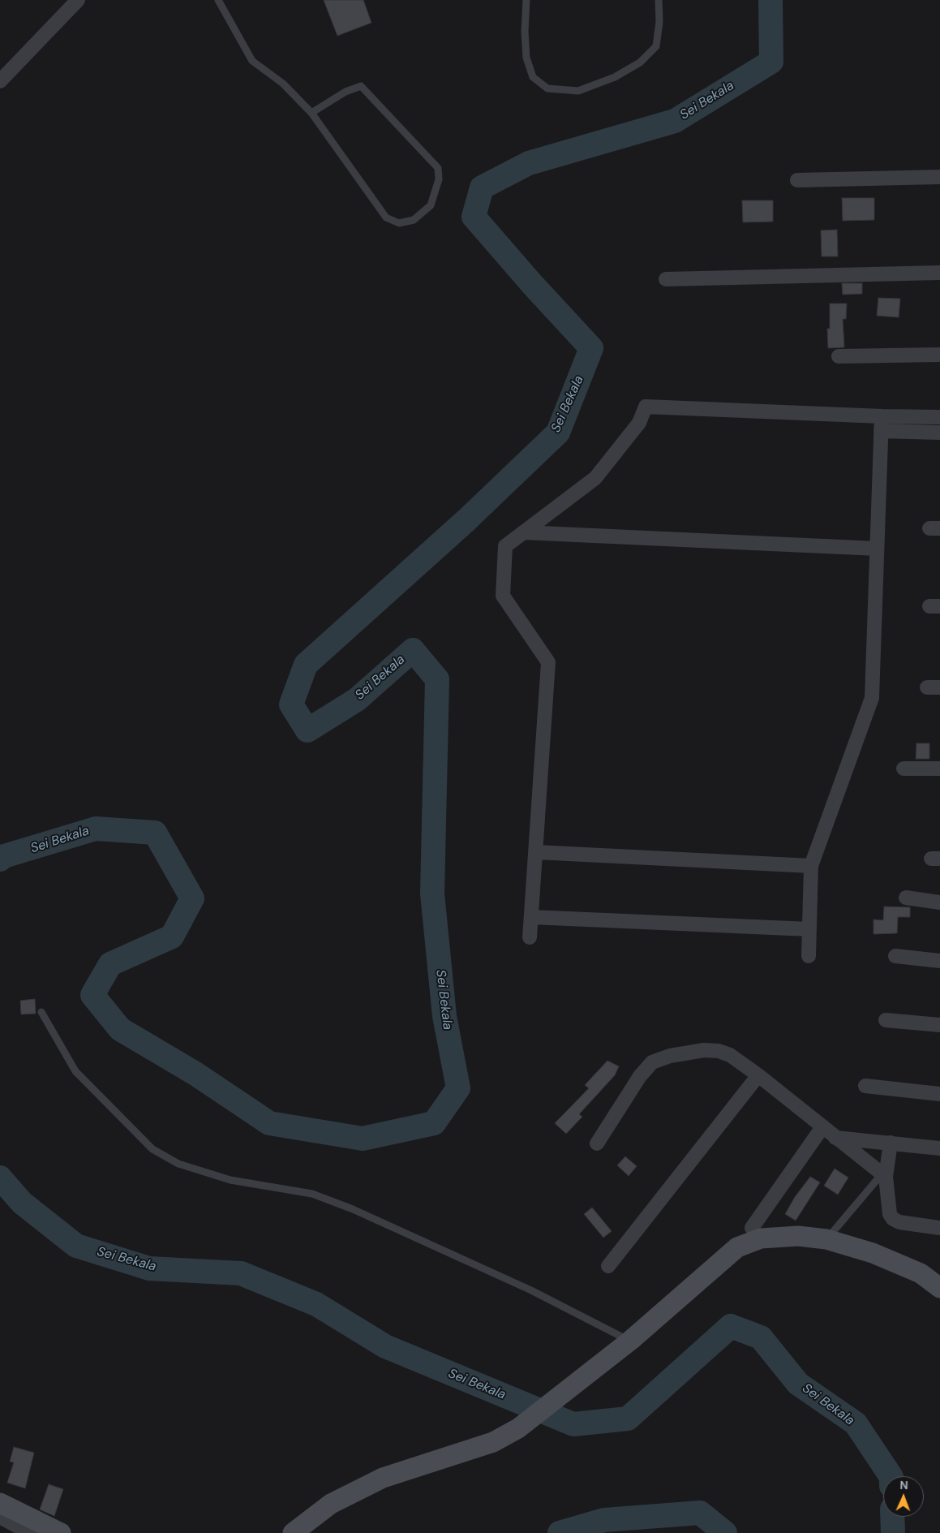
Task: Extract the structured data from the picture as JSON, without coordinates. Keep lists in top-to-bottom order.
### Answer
{
  "water": ["Sei Bekala"],
  "north": "top"
}
